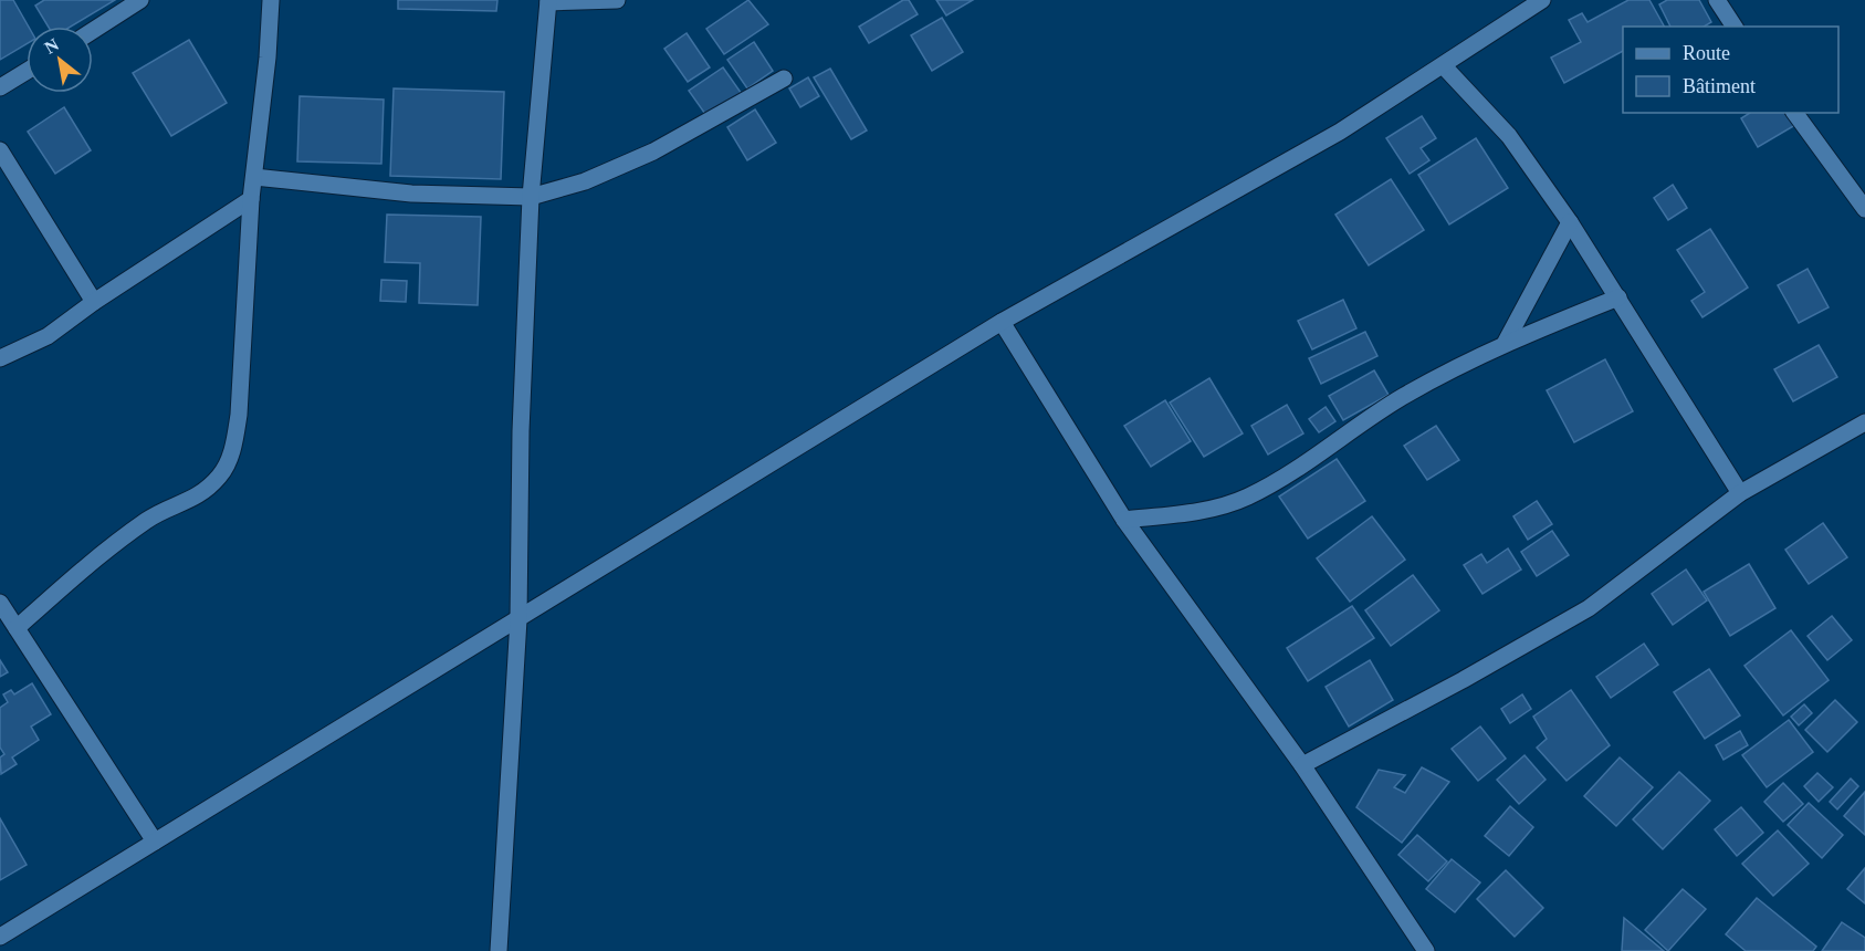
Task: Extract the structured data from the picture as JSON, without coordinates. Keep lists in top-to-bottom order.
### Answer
{
  "legend": ["Route", "Bâtiment"],
  "north": "top left"
}
